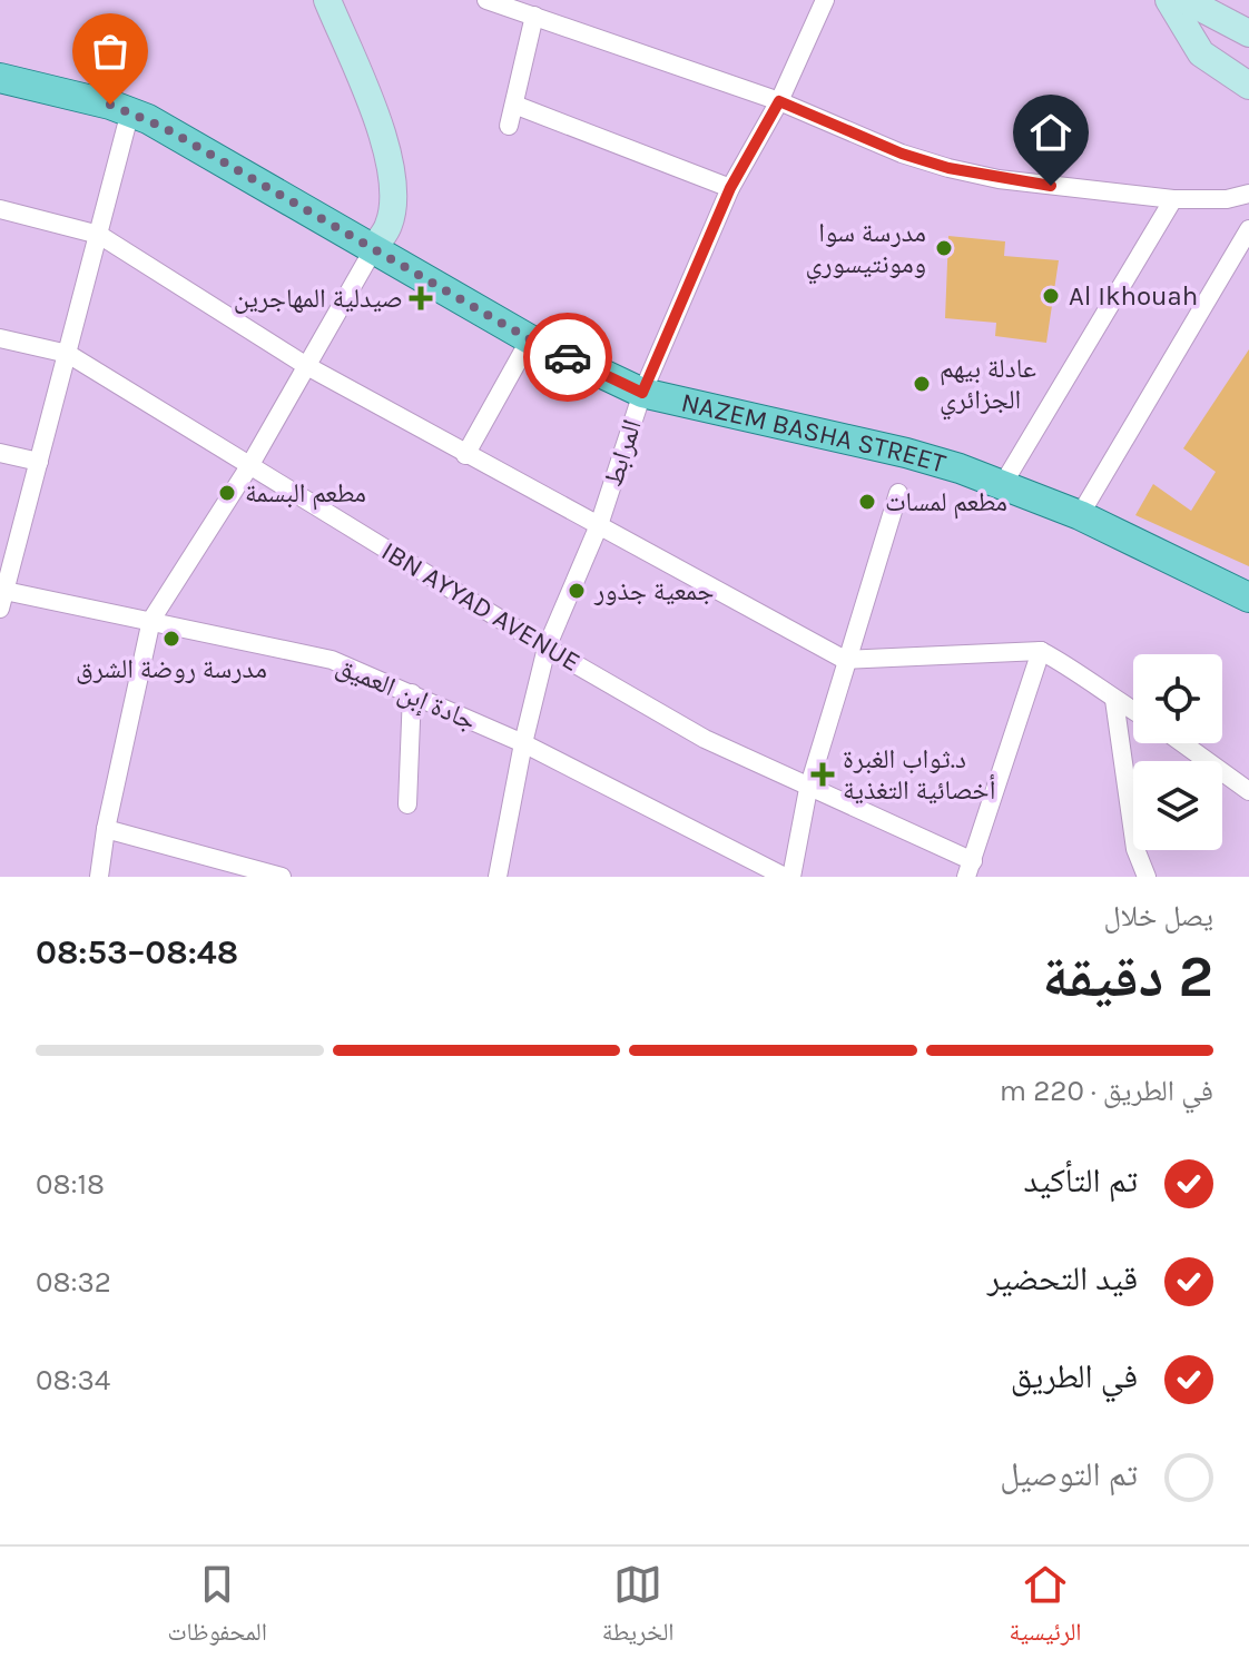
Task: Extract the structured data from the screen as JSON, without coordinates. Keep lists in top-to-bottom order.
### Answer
{
  "streets": {
    "main road": ["NAZEM BASHA STREET"],
    "street": ["المرابط", "IBN AYYAD AVENUE", "جادة إبن العميق"]
  },
  "crossings": [
    ["NAZEM BASHA STREET", "المرابط"],
    ["المرابط", "IBN AYYAD AVENUE"],
    ["المرابط", "جادة إبن العميق"]
  ],
  "places": {
    "other": [
      "مدرسة سوا ومونتيسوري",
      "Al Ikhouah",
      "عادلة بيهم الجزائري",
      "مطعم البسمة",
      "مطعم لمسات",
      "جمعية جذور",
      "مدرسة روضة الشرق"
    ],
    "health": ["صيدلية المهاجرين", "د.ثواب الغبرة أخصائية التغذية"]
  },
  "page": {
    "heading": ["2 دقيقة", "يصل خلال", "08:48–08:53"],
    "bar": "في الطريق · 220 m",
    "list": [
      ["تم التأكيد", "08:18"],
      ["قيد التحضير", "08:32"],
      ["في الطريق", "08:34"],
      "تم التوصيل"
    ],
    "tabs": ["الرئيسية", "الخريطة", "المحفوظات"]
  }
}
